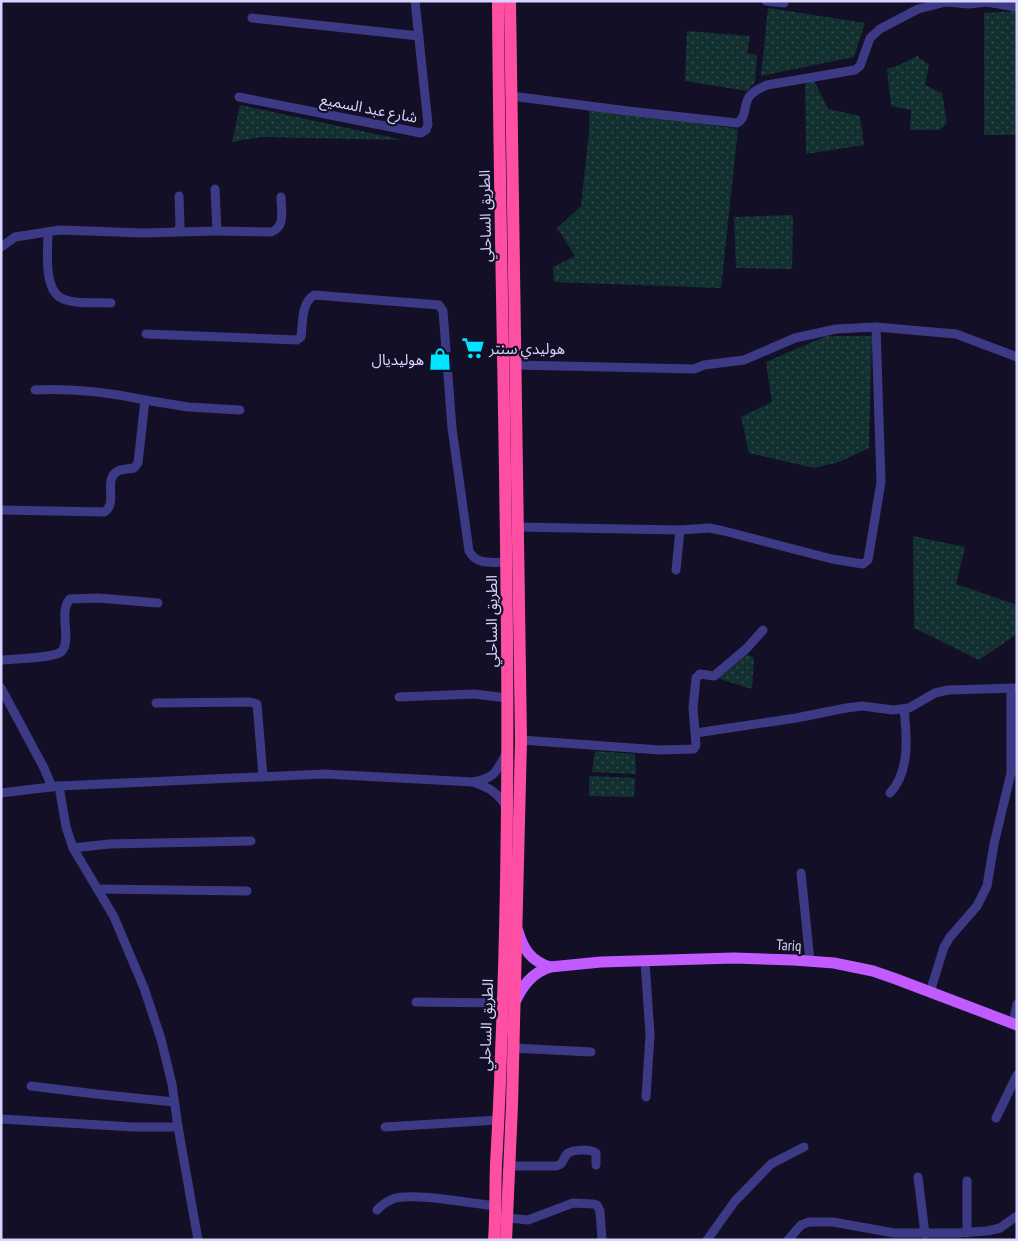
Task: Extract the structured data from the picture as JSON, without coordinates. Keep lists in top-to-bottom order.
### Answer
{
  "streets": {
    "highway": ["الطريق الساحلي"],
    "main road": ["Tariq"],
    "street": ["شارع عبد السميع"]
  },
  "places": {
    "supermarket": ["هوليدي سنتر"],
    "shop": ["هوليديال"]
  }
}
